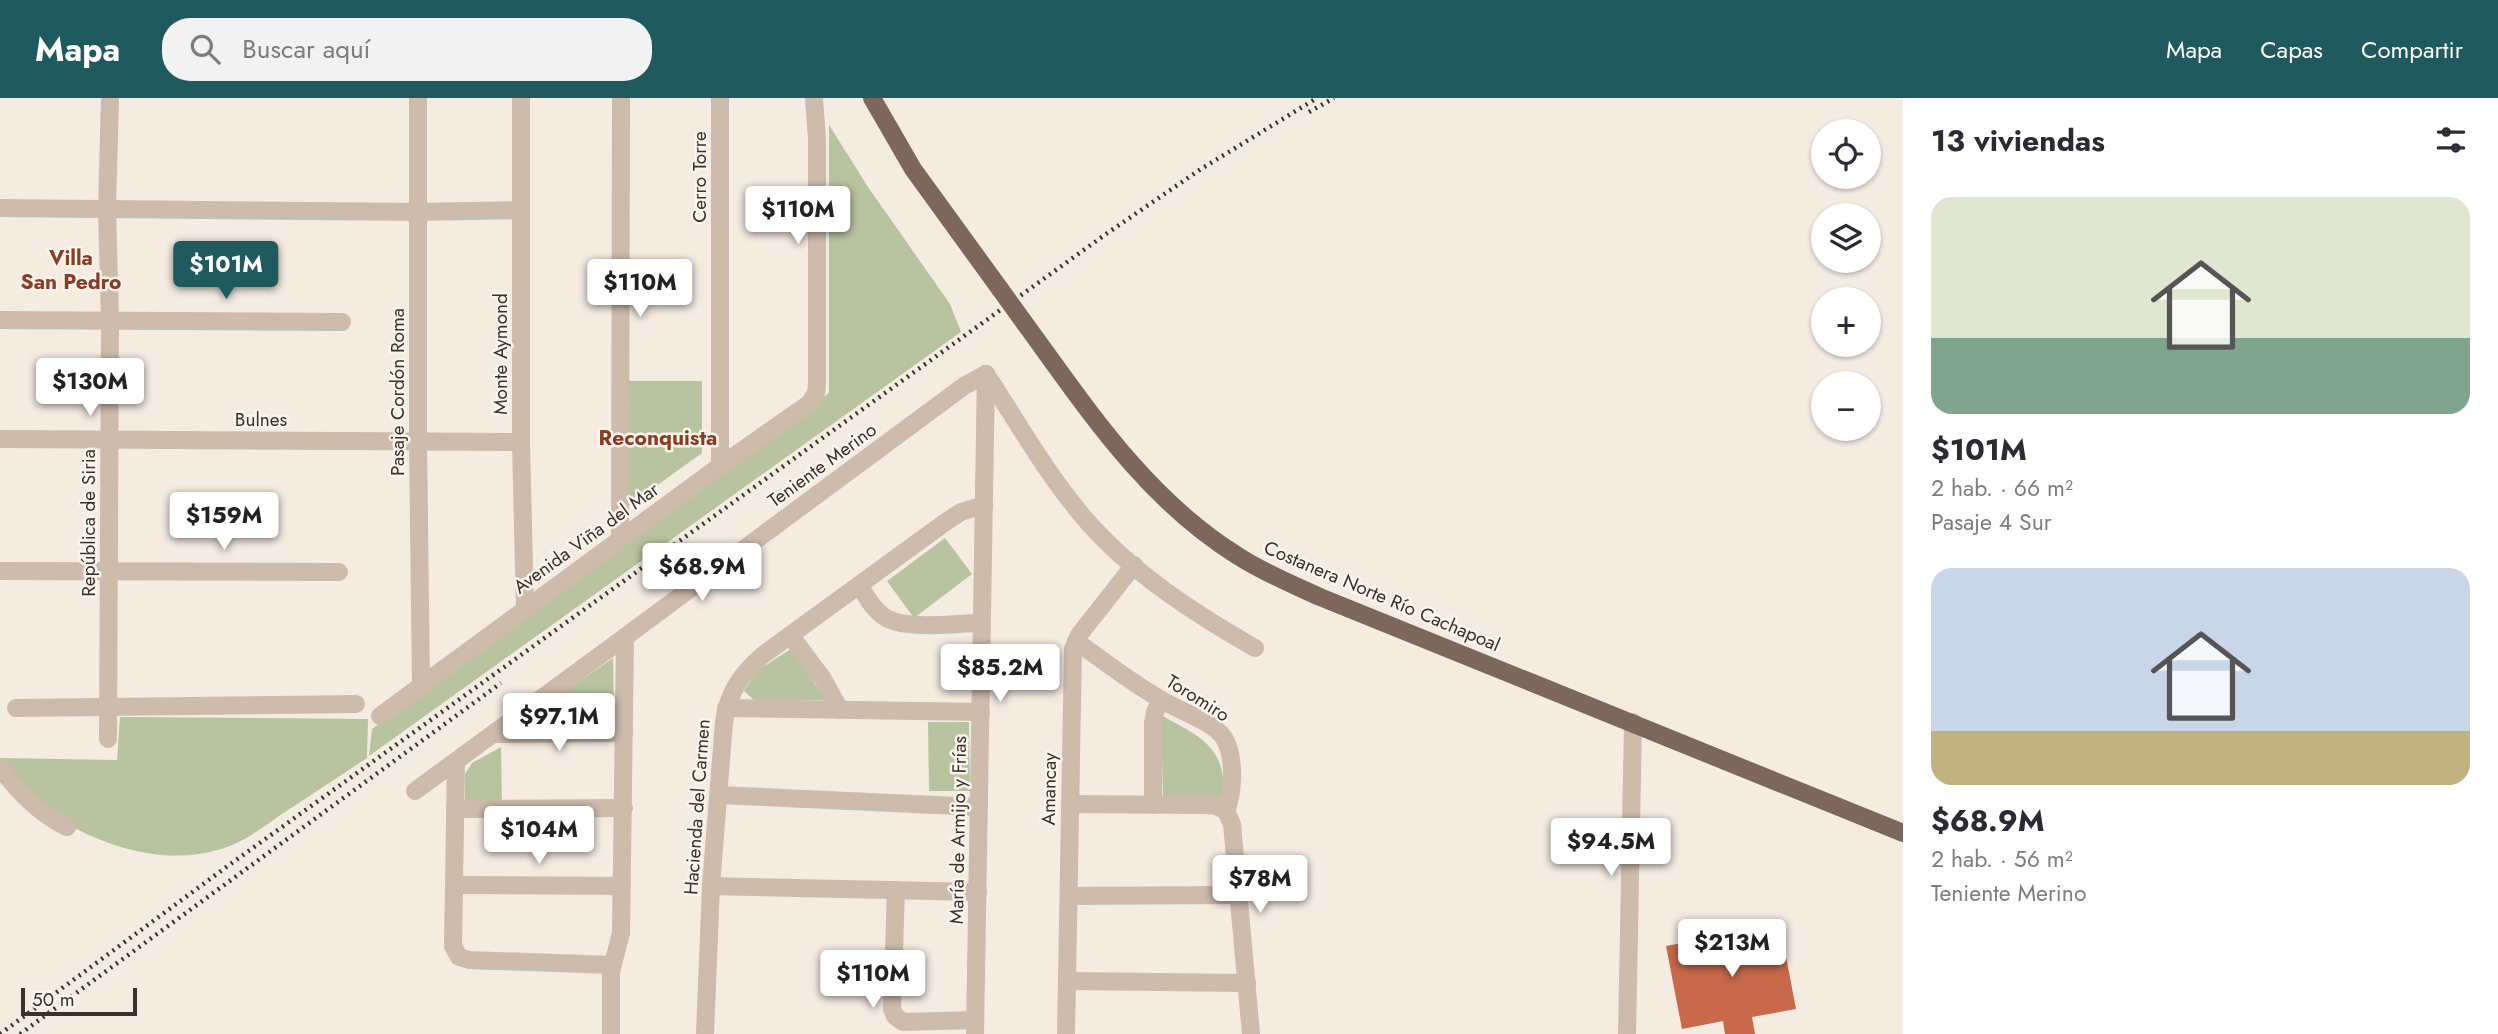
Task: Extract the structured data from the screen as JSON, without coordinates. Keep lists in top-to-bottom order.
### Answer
{
  "streets": {
    "main road": ["Costanera Norte Río Cachapoal"],
    "street": [
      "Cerro Torre",
      "Monte Aymond",
      "Pasaje Cordón Roma",
      "Bulnes",
      "Teniente Merino",
      "República de Siria",
      "Avenida Viña del Mar",
      "Toromiro",
      "Amancay",
      "Hacienda del Carmen",
      "María de Armijo y Frías"
    ]
  },
  "crossings": [
    ["Cerro Torre", "Avenida Viña del Mar"],
    ["Monte Aymond", "Bulnes"],
    ["Monte Aymond", "Avenida Viña del Mar"],
    ["Pasaje Cordón Roma", "Bulnes"],
    ["Pasaje Cordón Roma", "Avenida Viña del Mar"],
    ["Bulnes", "República de Siria"],
    ["Teniente Merino", "María de Armijo y Frías"],
    ["Toromiro", "Amancay"],
    ["Hacienda del Carmen", "María de Armijo y Frías"]
  ],
  "districts": ["Villa San Pedro", "Reconquista"],
  "scale_bar": "50 m",
  "page": {
    "header": "Mapa",
    "search": "Buscar aquí",
    "nav": ["Mapa", "Capas", "Compartir"],
    "heading": "13 viviendas",
    "map_buttons": ["+", "−"],
    "list": [
      {
        "name": "$101M",
        "note": "2 hab. · 66 m² · Pasaje 4 Sur"
      },
      {
        "name": "$68.9M",
        "note": "2 hab. · 56 m² · Teniente Merino"
      }
    ],
    "price": [
      "$110M",
      "$101M",
      "$110M",
      "$130M",
      "$159M",
      "$68.9M",
      "$85.2M",
      "$97.1M",
      "$104M",
      "$94.5M",
      "$78M",
      "$213M",
      "$110M"
    ],
    "scale": "50 m"
  }
}
